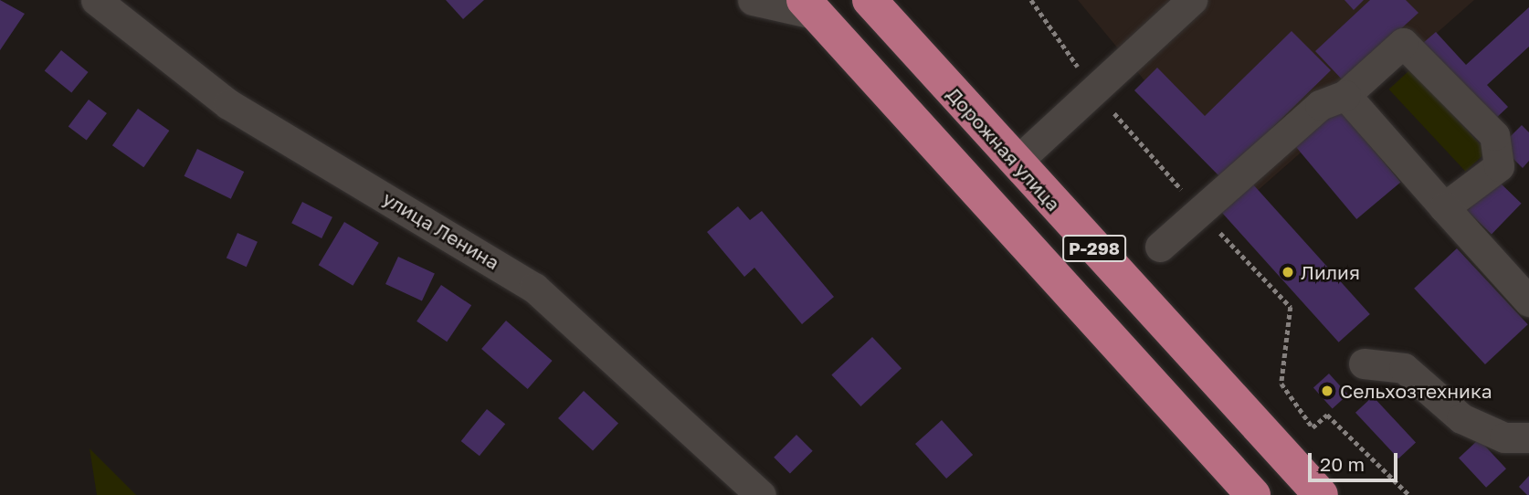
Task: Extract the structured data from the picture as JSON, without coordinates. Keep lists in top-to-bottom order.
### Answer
{
  "streets": {
    "highway": ["Дорожная улица", "Р-298"],
    "street": ["улица Ленина"]
  },
  "places": ["Лилия", "Сельхозтехника"],
  "scale_bar": "20 m"
}
